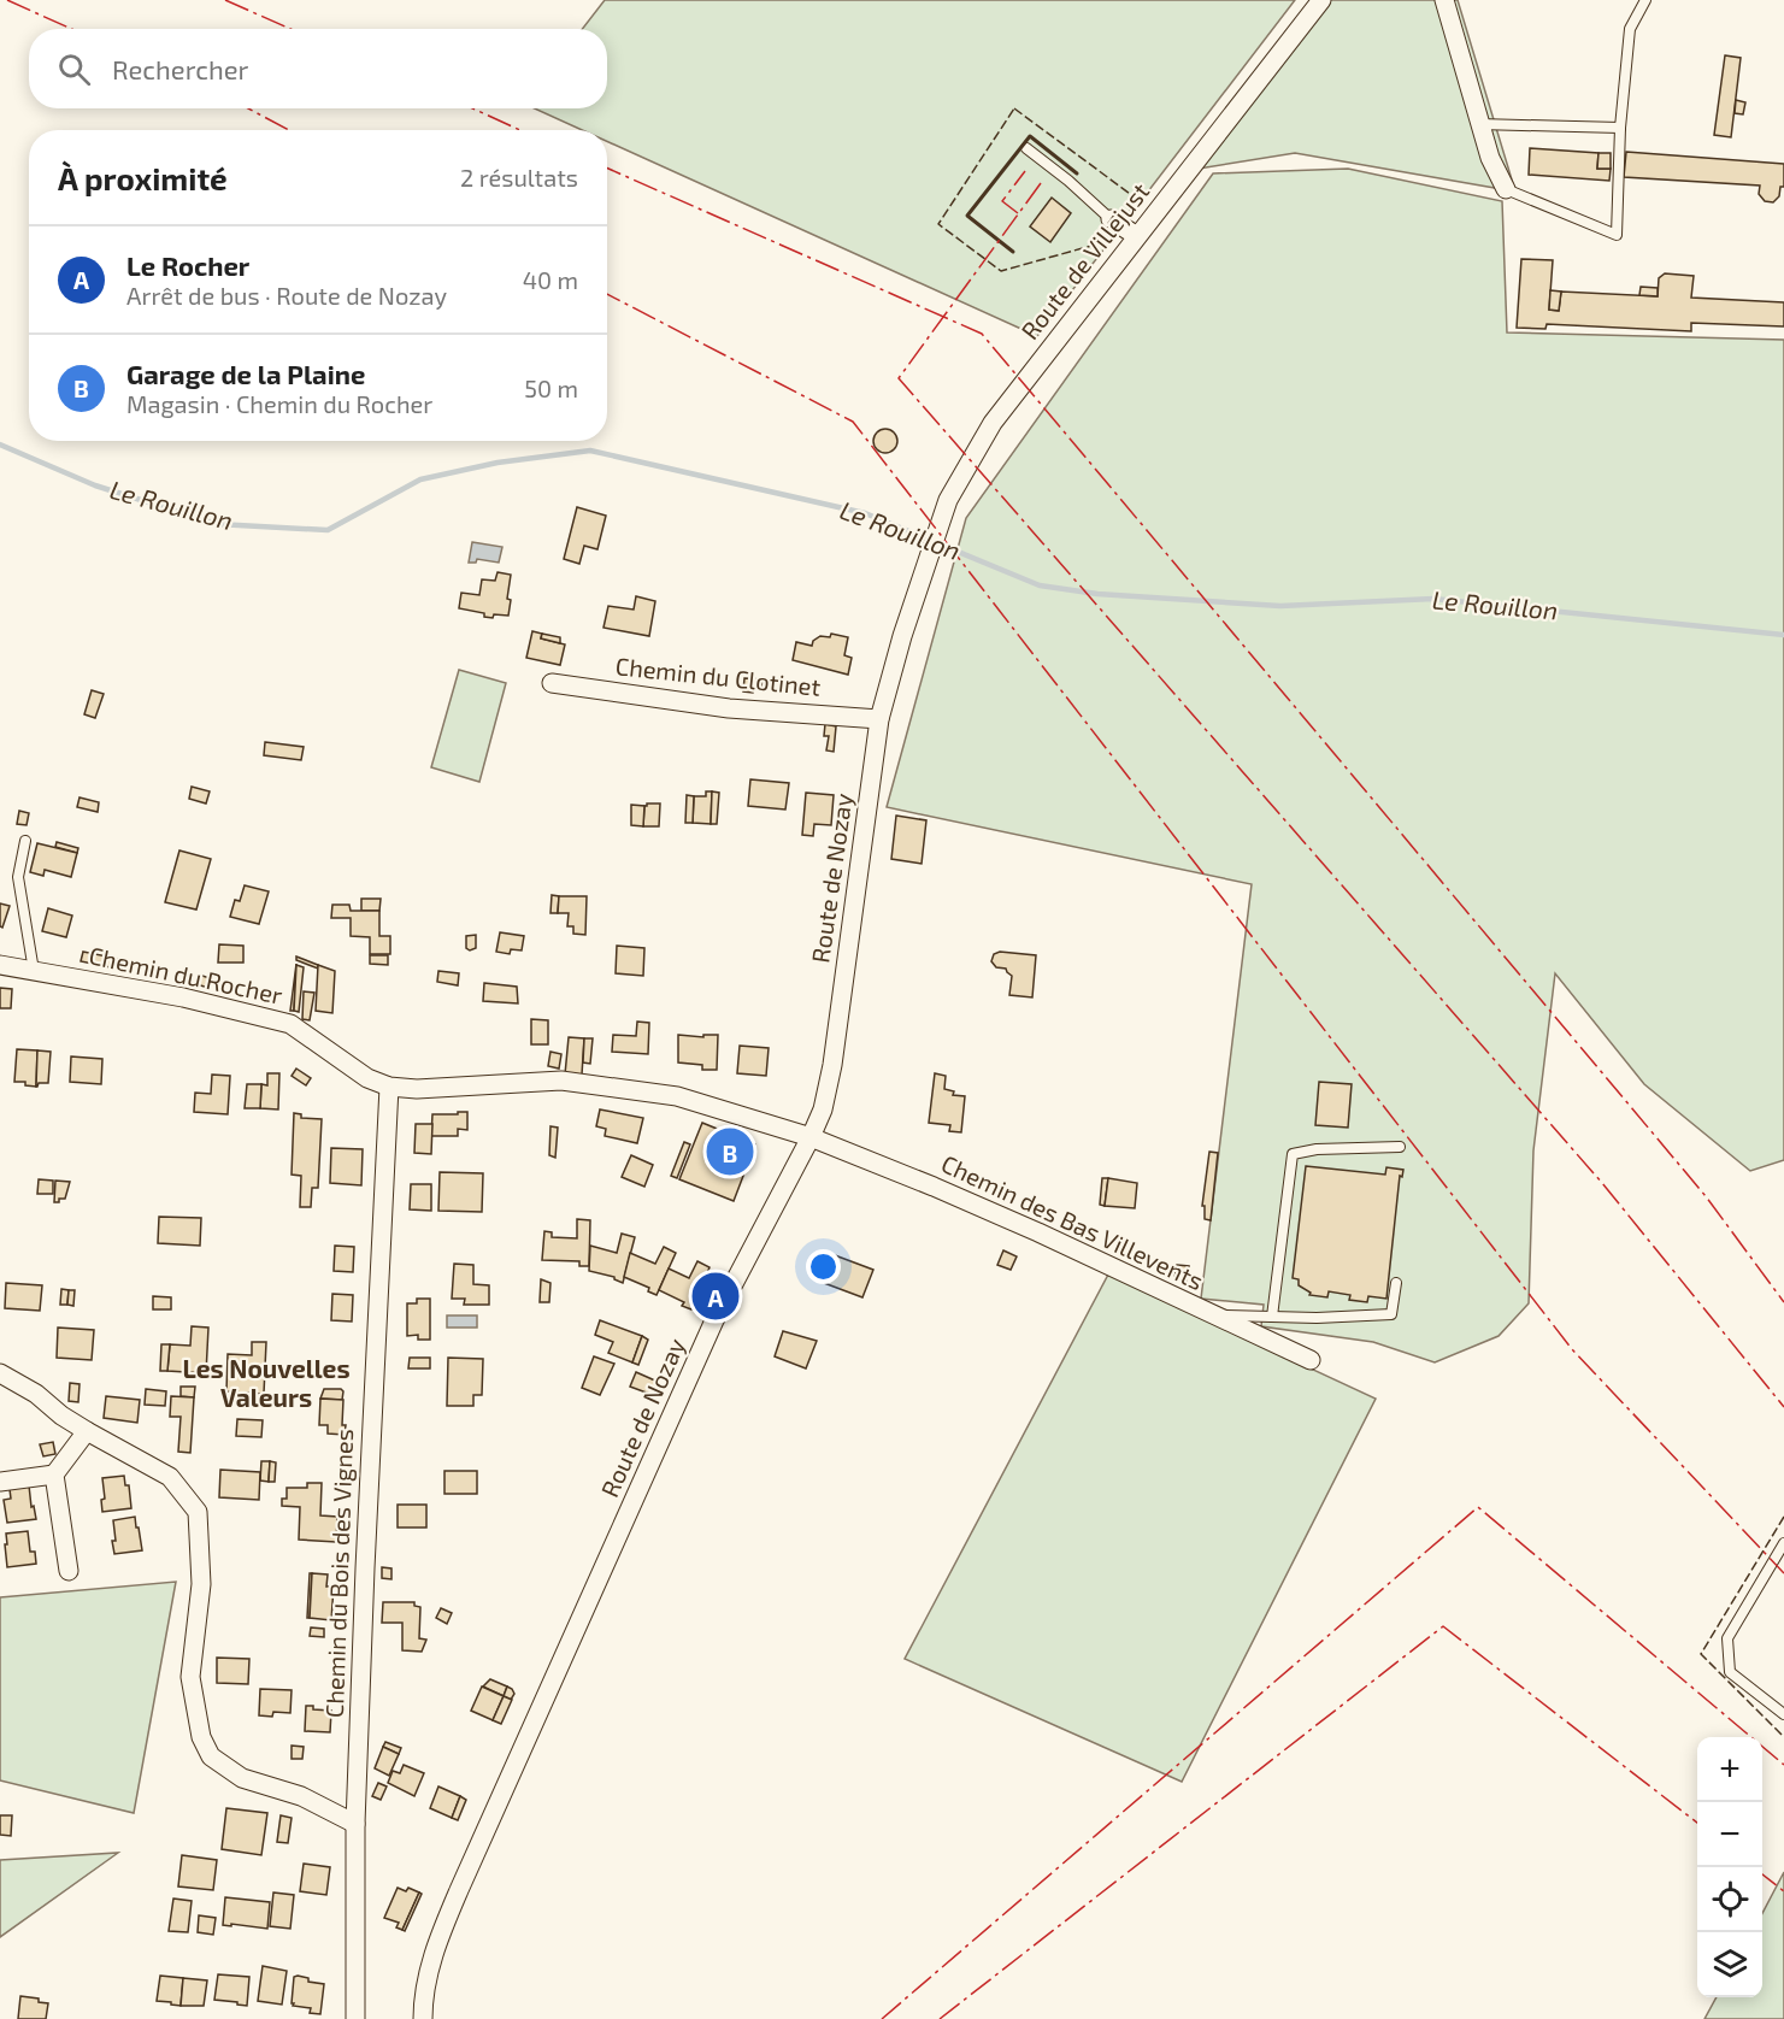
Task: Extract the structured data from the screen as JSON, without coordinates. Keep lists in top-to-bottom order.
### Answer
{
  "streets": {
    "street": [
      "Route de Villejust",
      "Chemin du Clotinet",
      "Route de Nozay",
      "Chemin du Rocher",
      "Chemin des Bas Villevents",
      "Chemin du Bois des Vignes"
    ]
  },
  "crossings": [
    ["Route de Villejust", "Route de Nozay"],
    ["Chemin du Clotinet", "Route de Nozay"],
    ["Route de Nozay", "Chemin du Rocher"],
    ["Route de Nozay", "Chemin des Bas Villevents"],
    ["Chemin du Rocher", "Chemin des Bas Villevents"],
    ["Chemin du Rocher", "Chemin du Bois des Vignes"]
  ],
  "districts": ["Les Nouvelles Valeurs"],
  "water": ["Le Rouillon"],
  "page": {
    "search": "Rechercher",
    "heading": ["À proximité", "2 résultats"],
    "list": [
      {
        "mark": "A",
        "name": "Le Rocher",
        "note": "Arrêt de bus · Route de Nozay",
        "value": "40 m"
      },
      {
        "mark": "B",
        "name": "Garage de la Plaine",
        "note": "Magasin · Chemin du Rocher",
        "value": "50 m"
      }
    ],
    "pins": ["B", "A"],
    "map_buttons": ["+", "−"]
  }
}
